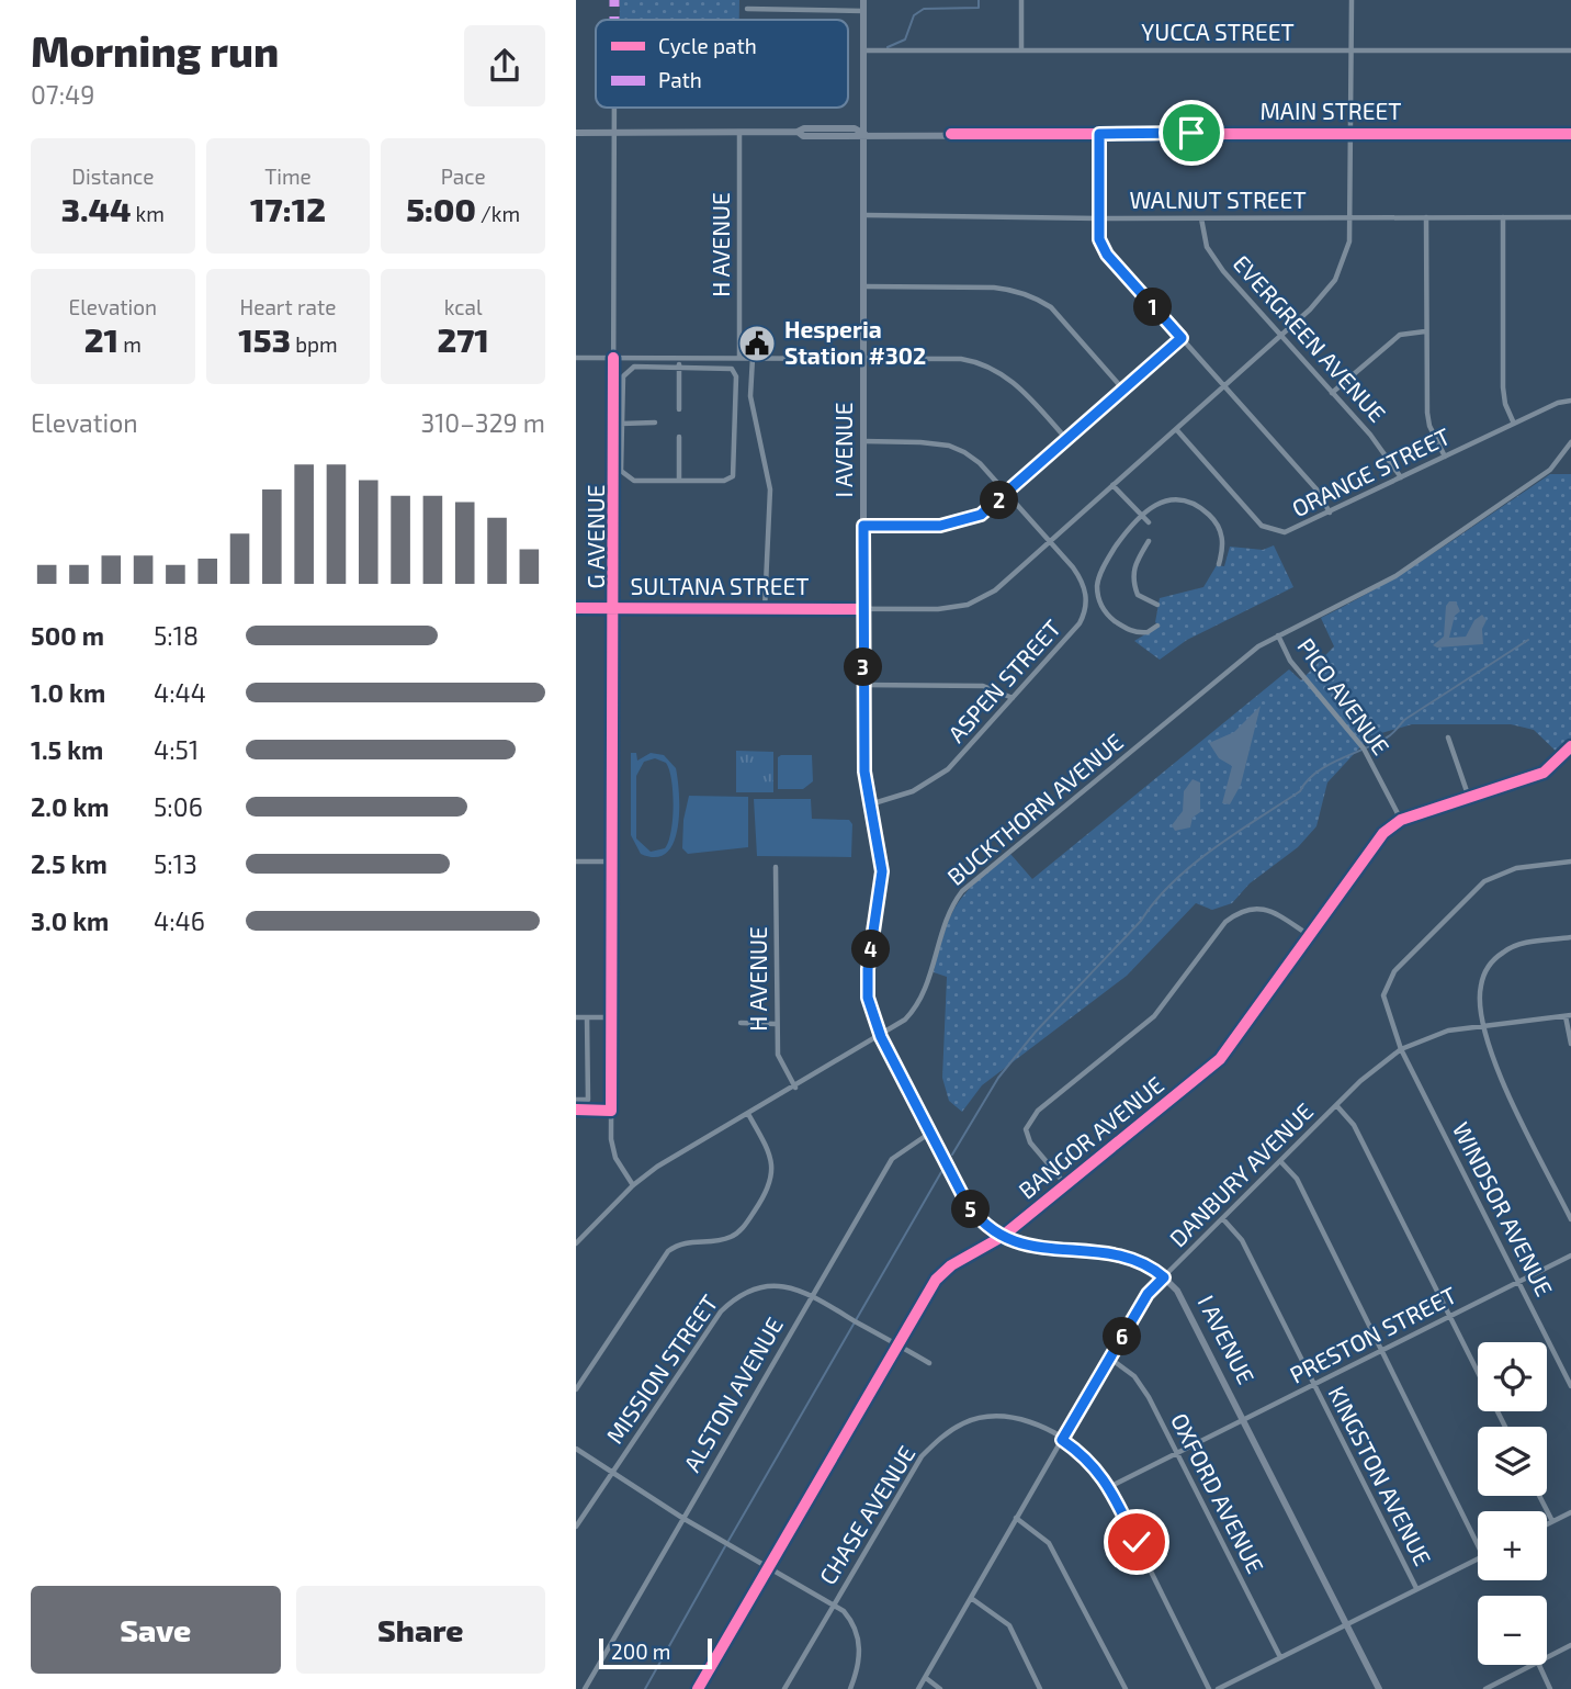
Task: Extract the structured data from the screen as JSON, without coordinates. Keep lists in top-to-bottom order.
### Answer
{
  "streets": {
    "main road": ["MAIN STREET", "I AVENUE"],
    "street": [
      "YUCCA STREET",
      "WALNUT STREET",
      "H AVENUE",
      "EVERGREEN AVENUE",
      "ORANGE STREET",
      "G AVENUE",
      "SULTANA STREET",
      "ASPEN STREET",
      "PICO AVENUE",
      "BUCKTHORN AVENUE",
      "BANGOR AVENUE",
      "DANBURY AVENUE",
      "WINDSOR AVENUE",
      "PRESTON STREET",
      "MISSION STREET",
      "ALSTON AVENUE",
      "KINGSTON AVENUE",
      "OXFORD AVENUE",
      "CHASE AVENUE"
    ]
  },
  "crossings": [
    ["YUCCA STREET", "I AVENUE"],
    ["YUCCA STREET", "SULTANA STREET"],
    ["MAIN STREET", "H AVENUE"],
    ["MAIN STREET", "I AVENUE"],
    ["MAIN STREET", "G AVENUE"],
    ["MAIN STREET", "SULTANA STREET"],
    ["WALNUT STREET", "EVERGREEN AVENUE"],
    ["WALNUT STREET", "I AVENUE"],
    ["WALNUT STREET", "SULTANA STREET"],
    ["H AVENUE", "BUCKTHORN AVENUE"],
    ["EVERGREEN AVENUE", "ORANGE STREET"],
    ["EVERGREEN AVENUE", "SULTANA STREET"],
    ["I AVENUE", "SULTANA STREET"],
    ["I AVENUE", "ASPEN STREET"],
    ["I AVENUE", "BUCKTHORN AVENUE"],
    ["I AVENUE", "BANGOR AVENUE"],
    ["I AVENUE", "DANBURY AVENUE"],
    ["I AVENUE", "PRESTON STREET"],
    ["I AVENUE", "ALSTON AVENUE"],
    ["ORANGE STREET", "SULTANA STREET"],
    ["G AVENUE", "SULTANA STREET"],
    ["G AVENUE", "BUCKTHORN AVENUE"],
    ["SULTANA STREET", "ASPEN STREET"],
    ["PICO AVENUE", "BUCKTHORN AVENUE"],
    ["PICO AVENUE", "BANGOR AVENUE"],
    ["BANGOR AVENUE", "MISSION STREET"],
    ["DANBURY AVENUE", "WINDSOR AVENUE"],
    ["DANBURY AVENUE", "KINGSTON AVENUE"],
    ["DANBURY AVENUE", "OXFORD AVENUE"],
    ["DANBURY AVENUE", "CHASE AVENUE"],
    ["WINDSOR AVENUE", "PRESTON STREET"],
    ["PRESTON STREET", "KINGSTON AVENUE"],
    ["PRESTON STREET", "OXFORD AVENUE"],
    ["PRESTON STREET", "CHASE AVENUE"],
    ["MISSION STREET", "ALSTON AVENUE"]
  ],
  "places": {
    "public building": ["Hesperia Station #302"]
  },
  "legend": ["Cycle path", "Path"],
  "scale_bar": "200 m",
  "page": {
    "heading": ["Morning run", "07:49"],
    "stats": [
      ["Distance", "3.44 km"],
      ["Time", "17:12"],
      ["Pace", "5:00 /km"],
      ["Elevation", "21 m"],
      ["Heart rate", "153 bpm"],
      ["kcal", "271"]
    ],
    "pins": [
      "1",
      "2",
      "3",
      "4",
      "5",
      "6"
    ],
    "chart": ["Elevation", "310–329 m"],
    "list": [
      {
        "name": "500 m",
        "note": "5:18"
      },
      {
        "name": "1.0 km",
        "note": "4:44"
      },
      {
        "name": "1.5 km",
        "note": "4:51"
      },
      {
        "name": "2.0 km",
        "note": "5:06"
      },
      {
        "name": "2.5 km",
        "note": "5:13"
      },
      {
        "name": "3.0 km",
        "note": "4:46"
      }
    ],
    "map_buttons": ["+", "−"],
    "buttons": ["Save", "Share"],
    "scale": "200 m"
  }
}
